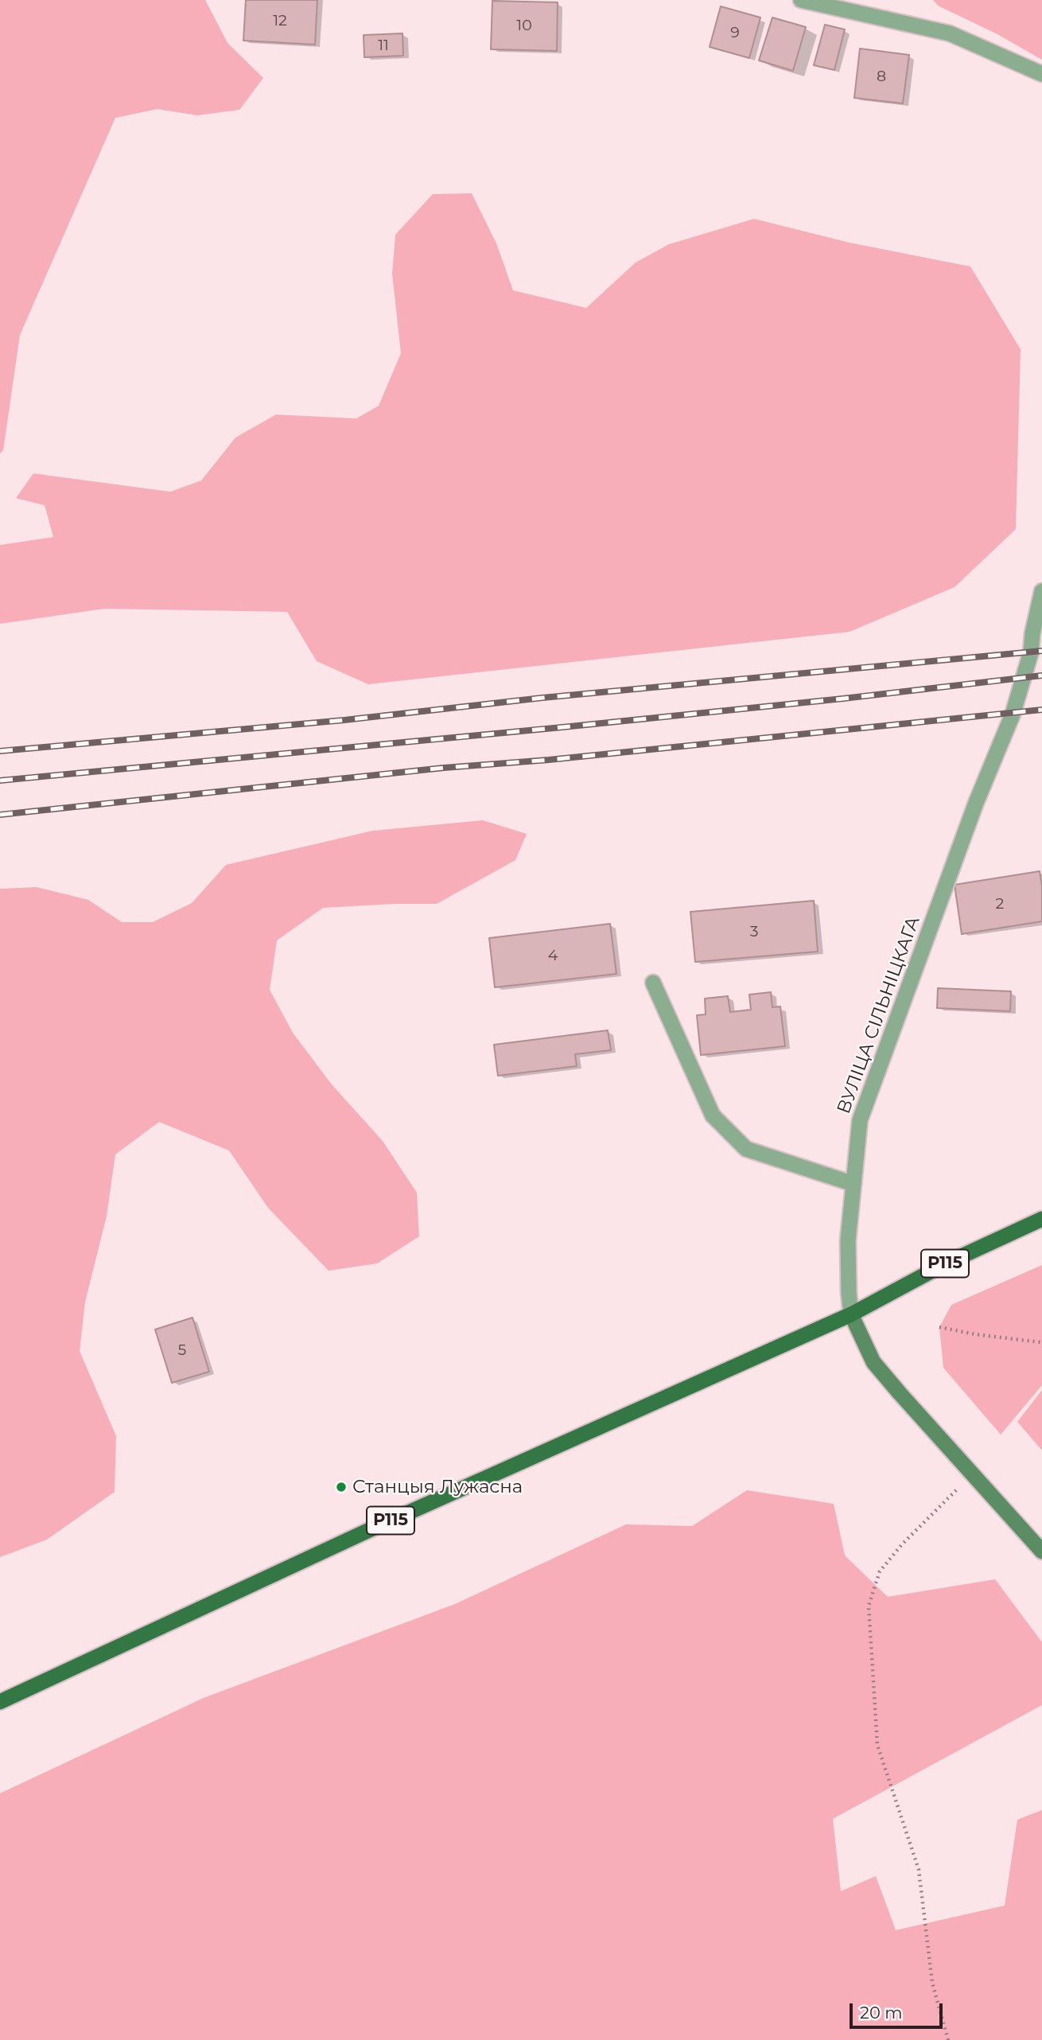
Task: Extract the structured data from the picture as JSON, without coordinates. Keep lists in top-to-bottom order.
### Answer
{
  "streets": {
    "main road": ["Р115"],
    "street": ["ВУЛІЦА СІЛЬНІЦКАГА"]
  },
  "crossings": [
    ["ВУЛІЦА СІЛЬНІЦКАГА", "Р115"]
  ],
  "places": ["Станцыя Лужасна"],
  "house_numbers": [
    "12",
    "10",
    "9",
    "11",
    "8",
    "2",
    "3",
    "4",
    "5"
  ],
  "scale_bar": "20 m"
}
